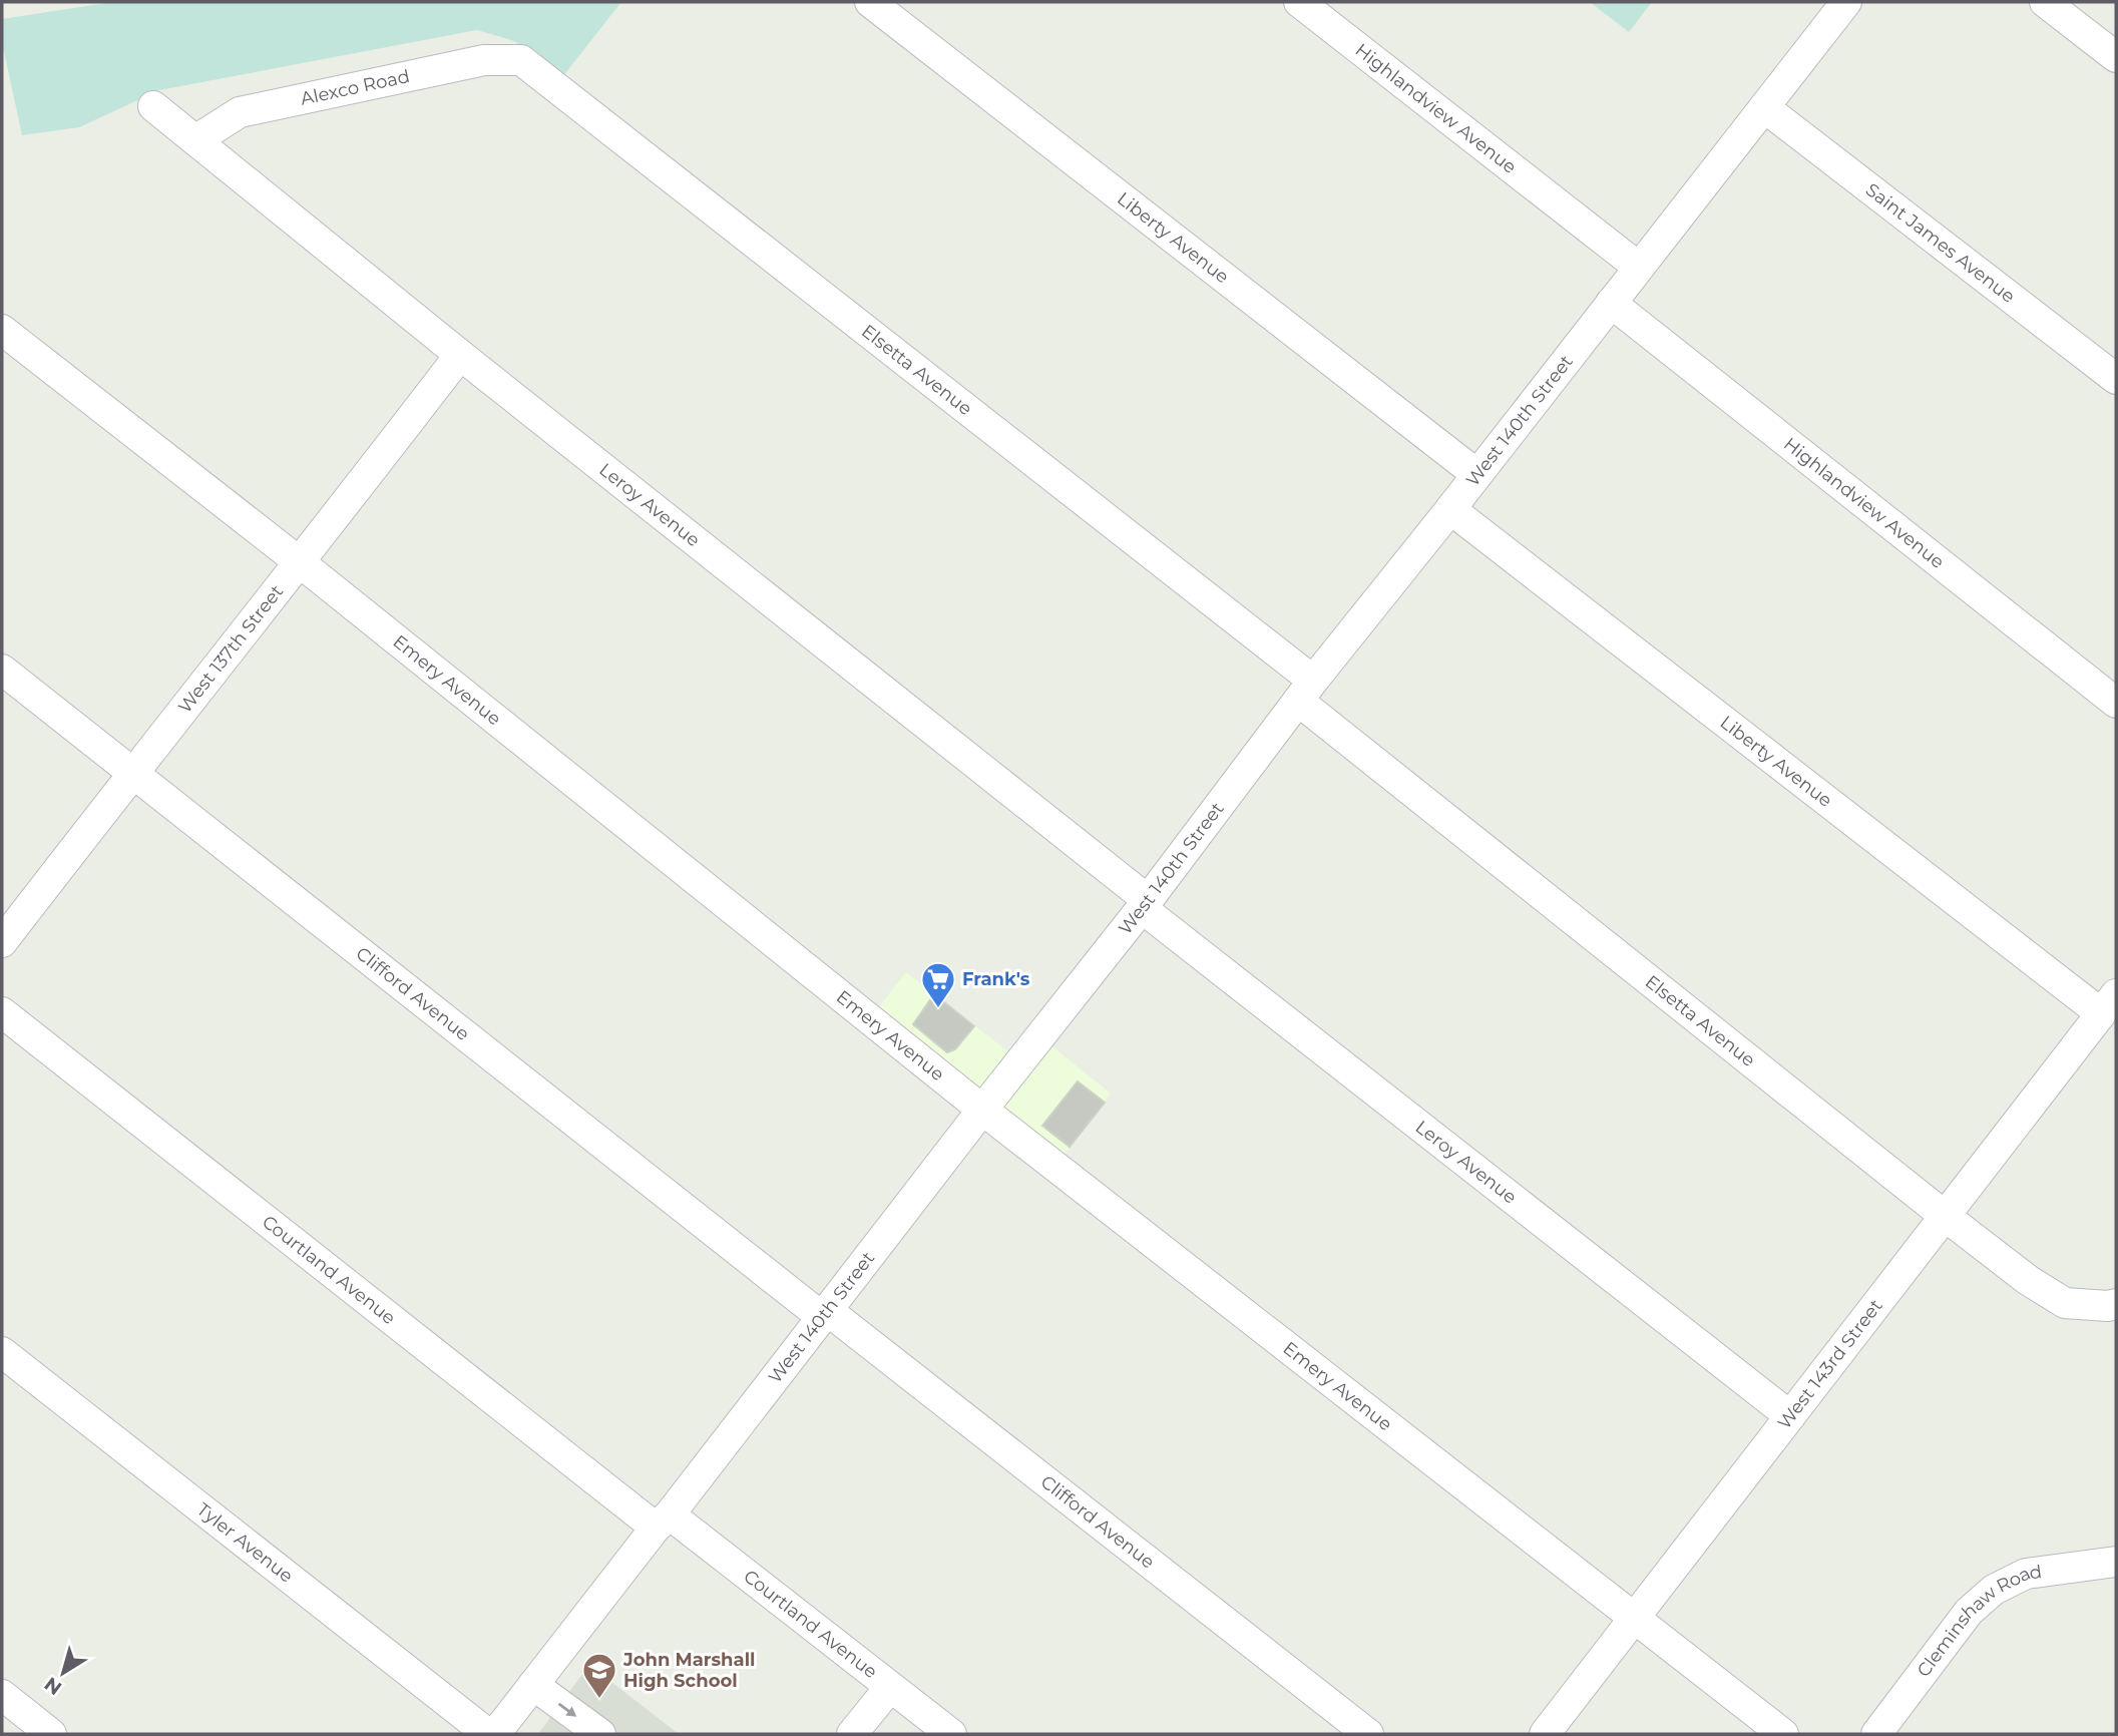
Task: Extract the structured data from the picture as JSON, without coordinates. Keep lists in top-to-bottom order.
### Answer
{
  "streets": {
    "street": [
      "Alexco Road",
      "Highlandview Avenue",
      "Liberty Avenue",
      "Saint James Avenue",
      "Elsetta Avenue",
      "West 140th Street",
      "Leroy Avenue",
      "West 137th Street",
      "Emery Avenue",
      "Clifford Avenue",
      "Courtland Avenue",
      "West 143rd Street",
      "Tyler Avenue",
      "Cleminshaw Road"
    ]
  },
  "crossings": [
    ["Alexco Road", "Elsetta Avenue"],
    ["Alexco Road", "Leroy Avenue"],
    ["Highlandview Avenue", "West 140th Street"],
    ["Liberty Avenue", "West 140th Street"],
    ["Liberty Avenue", "West 143rd Street"],
    ["Saint James Avenue", "West 140th Street"],
    ["Elsetta Avenue", "West 140th Street"],
    ["Elsetta Avenue", "West 143rd Street"],
    ["West 140th Street", "Leroy Avenue"],
    ["West 140th Street", "Emery Avenue"],
    ["West 140th Street", "Clifford Avenue"],
    ["West 140th Street", "Courtland Avenue"],
    ["Leroy Avenue", "West 137th Street"],
    ["Leroy Avenue", "West 143rd Street"],
    ["West 137th Street", "Emery Avenue"],
    ["West 137th Street", "Clifford Avenue"],
    ["Emery Avenue", "West 143rd Street"]
  ],
  "places": {
    "supermarket": ["Frank's"],
    "school or university": ["John Marshall High School"]
  },
  "north": "bottom left"
}
